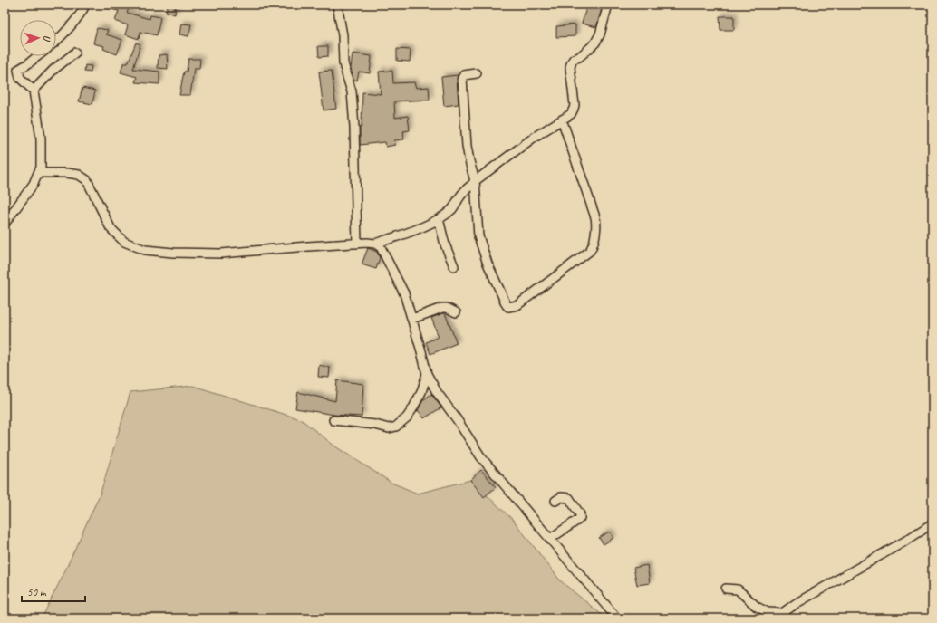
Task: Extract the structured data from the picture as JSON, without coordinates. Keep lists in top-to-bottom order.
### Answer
{
  "scale_bar": "50 m",
  "north": "right"
}
